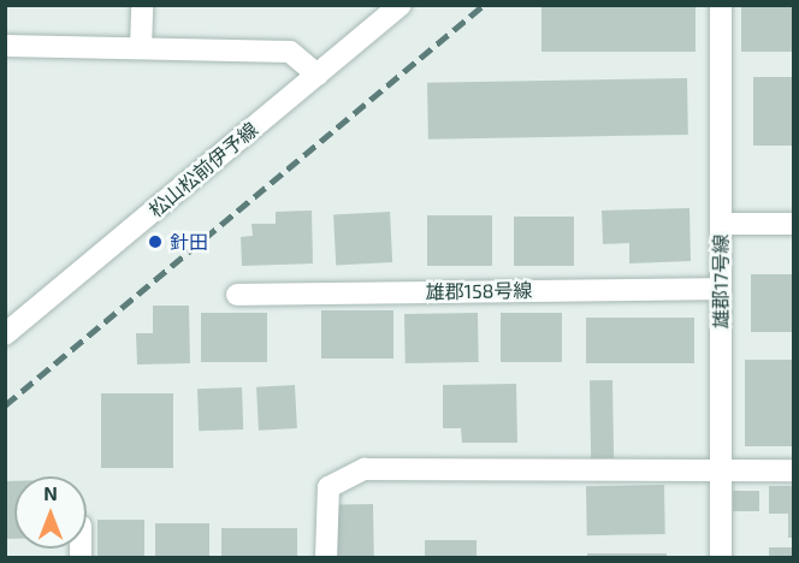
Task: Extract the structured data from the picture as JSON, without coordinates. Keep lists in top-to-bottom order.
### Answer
{
  "streets": {
    "street": ["松山松前伊予線", "雄郡17号線", "雄郡158号線"]
  },
  "crossings": [
    ["雄郡17号線", "雄郡158号線"]
  ],
  "places": ["針田"],
  "north": "top"
}
